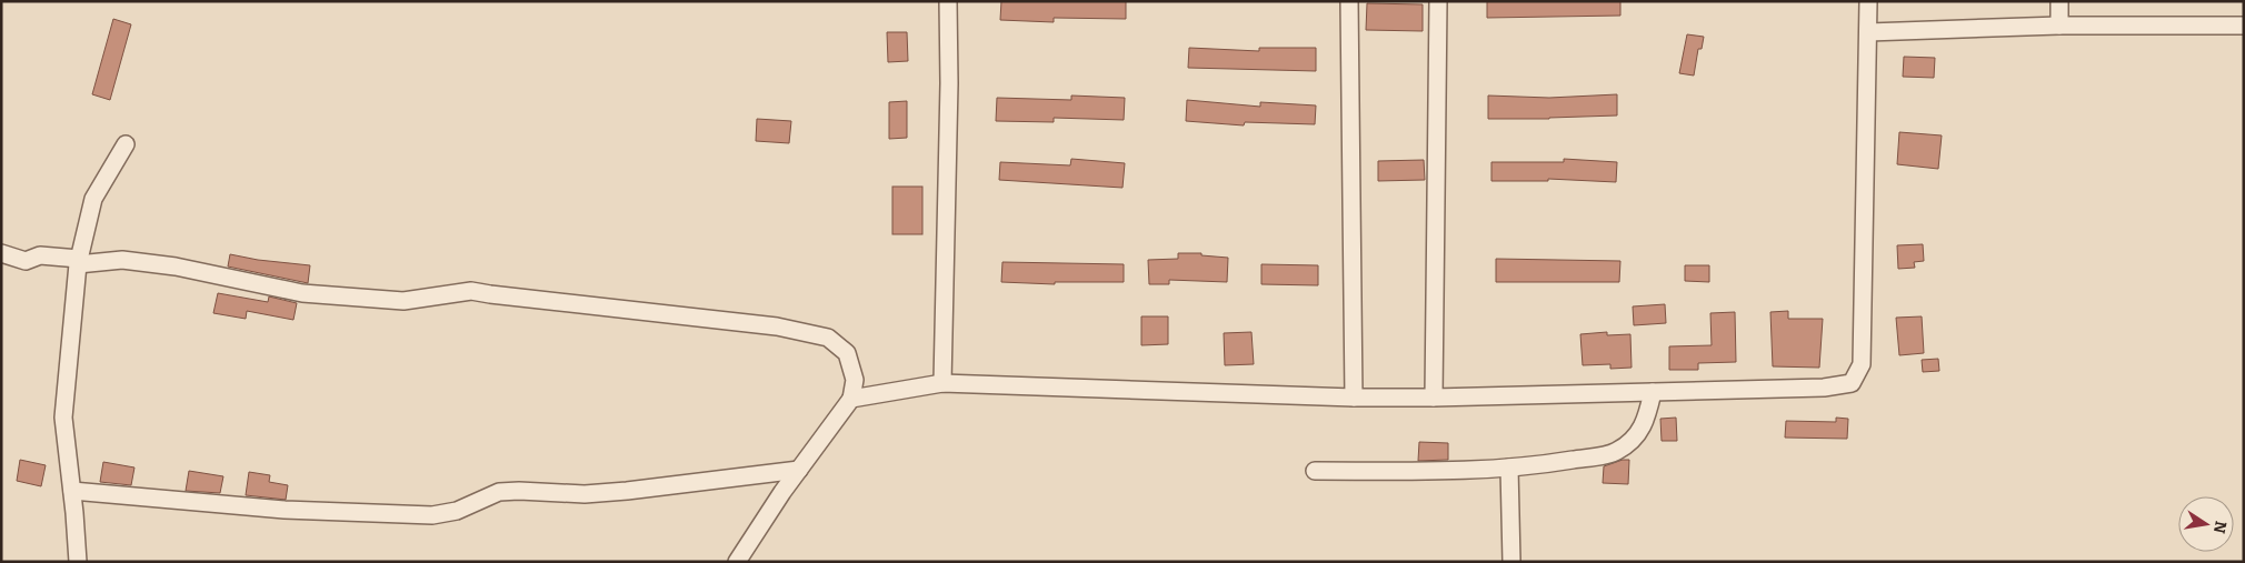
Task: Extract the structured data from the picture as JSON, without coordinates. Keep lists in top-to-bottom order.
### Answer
{
  "north": "right"
}
